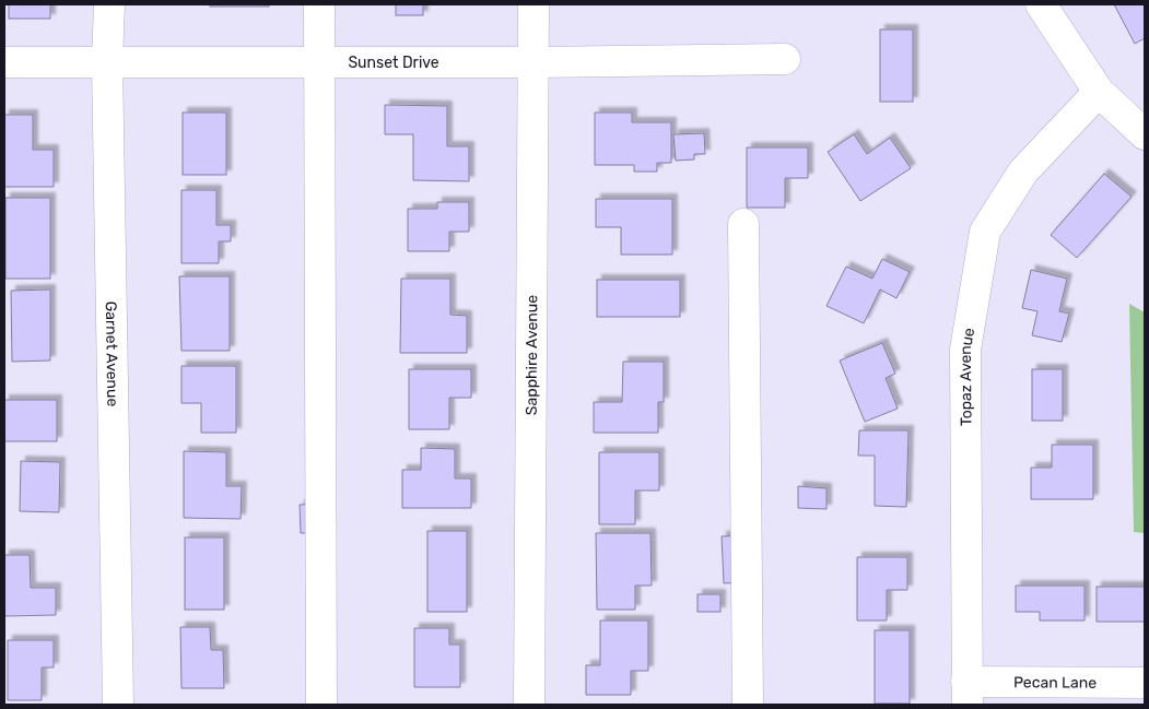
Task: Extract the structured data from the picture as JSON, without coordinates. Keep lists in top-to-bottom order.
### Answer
{
  "streets": {
    "street": [
      "Sunset Drive",
      "Garnet Avenue",
      "Sapphire Avenue",
      "Topaz Avenue",
      "Pecan Lane"
    ]
  },
  "crossings": [
    ["Sunset Drive", "Garnet Avenue"],
    ["Sunset Drive", "Sapphire Avenue"],
    ["Topaz Avenue", "Pecan Lane"]
  ]
}
